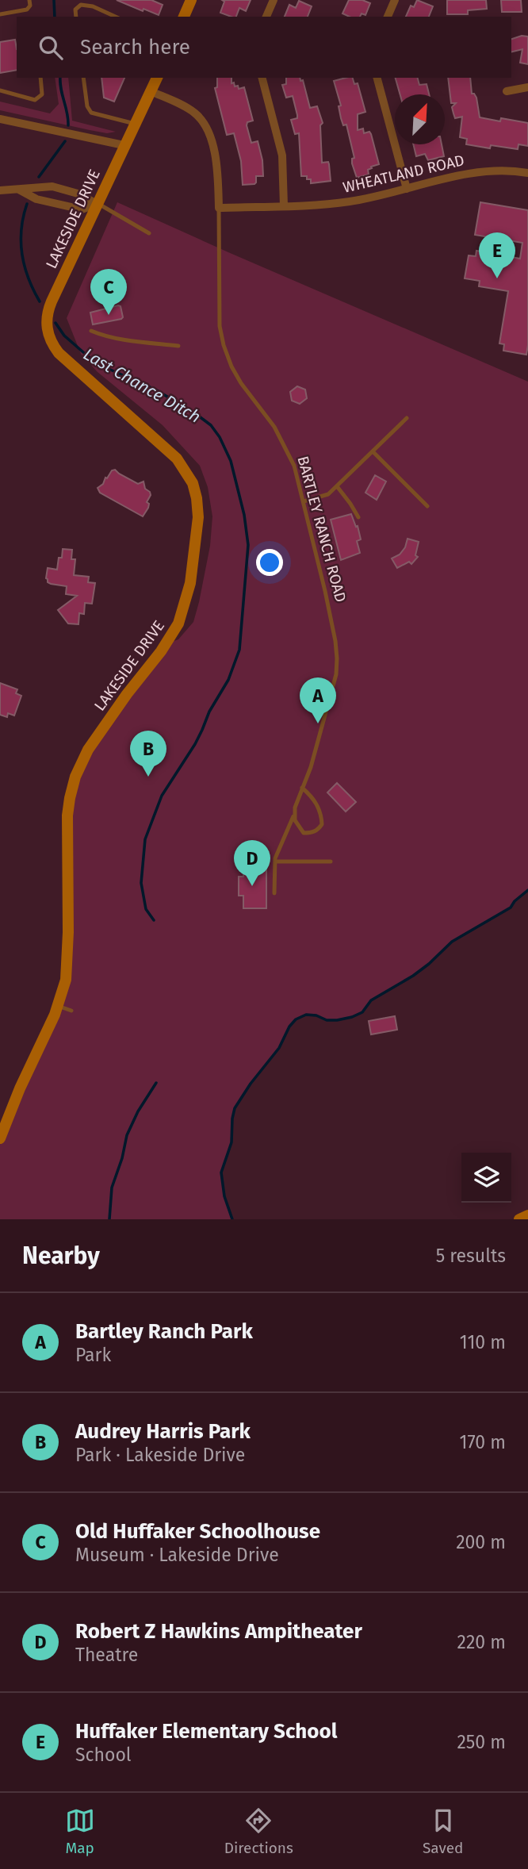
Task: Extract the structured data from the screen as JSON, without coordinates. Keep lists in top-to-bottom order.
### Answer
{
  "streets": {
    "street": ["WHEATLAND ROAD", "LAKESIDE DRIVE", "BARTLEY RANCH ROAD"]
  },
  "crossings": [
    ["WHEATLAND ROAD", "BARTLEY RANCH ROAD"],
    ["LAKESIDE DRIVE", "BARTLEY RANCH ROAD"]
  ],
  "water": ["Last Chance Ditch"],
  "north": "top right",
  "page": {
    "search": "Search here",
    "pins": [
      "E",
      "C",
      "A",
      "B",
      "D"
    ],
    "heading": ["Nearby", "5 results"],
    "list": [
      {
        "mark": "A",
        "name": "Bartley Ranch Park",
        "note": "Park",
        "value": "110 m"
      },
      {
        "mark": "B",
        "name": "Audrey Harris Park",
        "note": "Park · Lakeside Drive",
        "value": "170 m"
      },
      {
        "mark": "C",
        "name": "Old Huffaker Schoolhouse",
        "note": "Museum · Lakeside Drive",
        "value": "200 m"
      },
      {
        "mark": "D",
        "name": "Robert Z Hawkins Ampitheater",
        "note": "Theatre",
        "value": "220 m"
      },
      {
        "mark": "E",
        "name": "Huffaker Elementary School",
        "note": "School",
        "value": "250 m"
      }
    ],
    "nav": ["Map", "Directions", "Saved"]
  }
}
